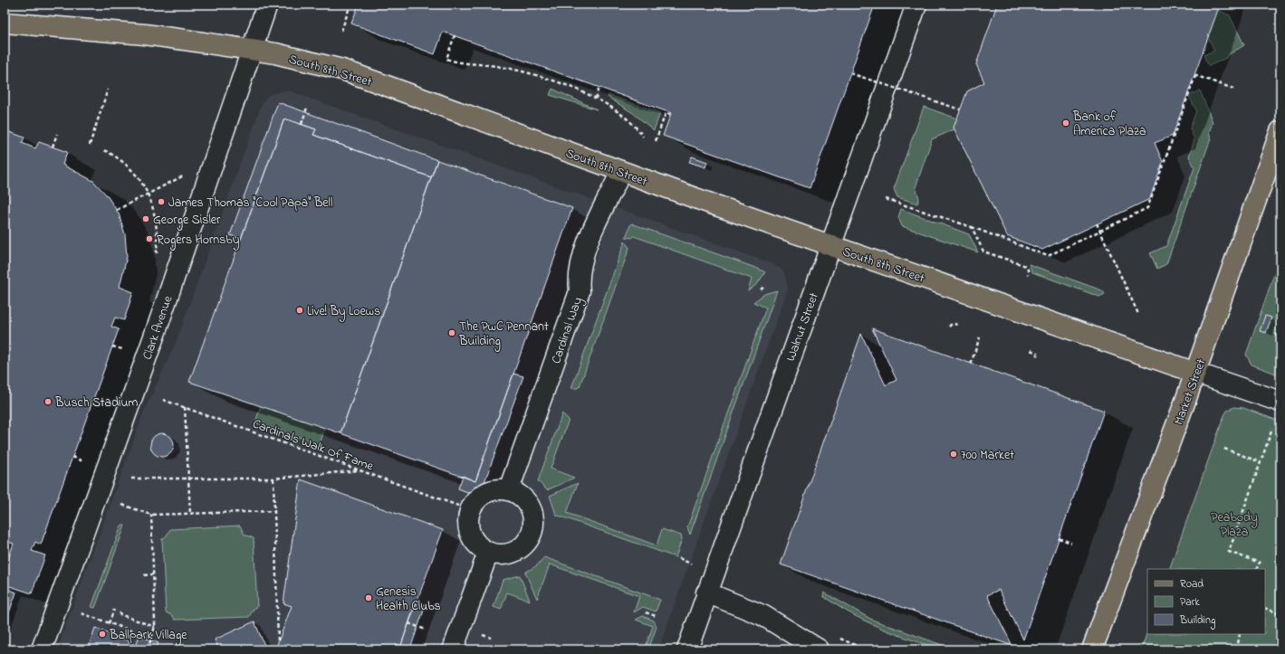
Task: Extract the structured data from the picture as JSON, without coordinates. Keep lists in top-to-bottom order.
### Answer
{
  "streets": {
    "main road": ["South 8th Street", "Market Street"],
    "street": ["Walnut Street", "Clark Avenue", "Cardinal Way"],
    "path": ["Cardinals Walk Of Fame"]
  },
  "crossings": [
    ["South 8th Street", "Walnut Street"],
    ["South 8th Street", "Clark Avenue"],
    ["South 8th Street", "Cardinal Way"],
    ["South 8th Street", "Market Street"]
  ],
  "parks": ["Peabody Plaza"],
  "places": [
    "Bank of America Plaza",
    "James Thomas \"Cool Papa\" Bell",
    "George Sisler",
    "Rogers Hornsby",
    "Live! By Loews",
    "The PwC Pennant Building",
    "Busch Stadium",
    "700 Market",
    "Genesis Health Clubs",
    "Ballpark Village"
  ],
  "legend": ["Road", "Park", "Building"]
}
